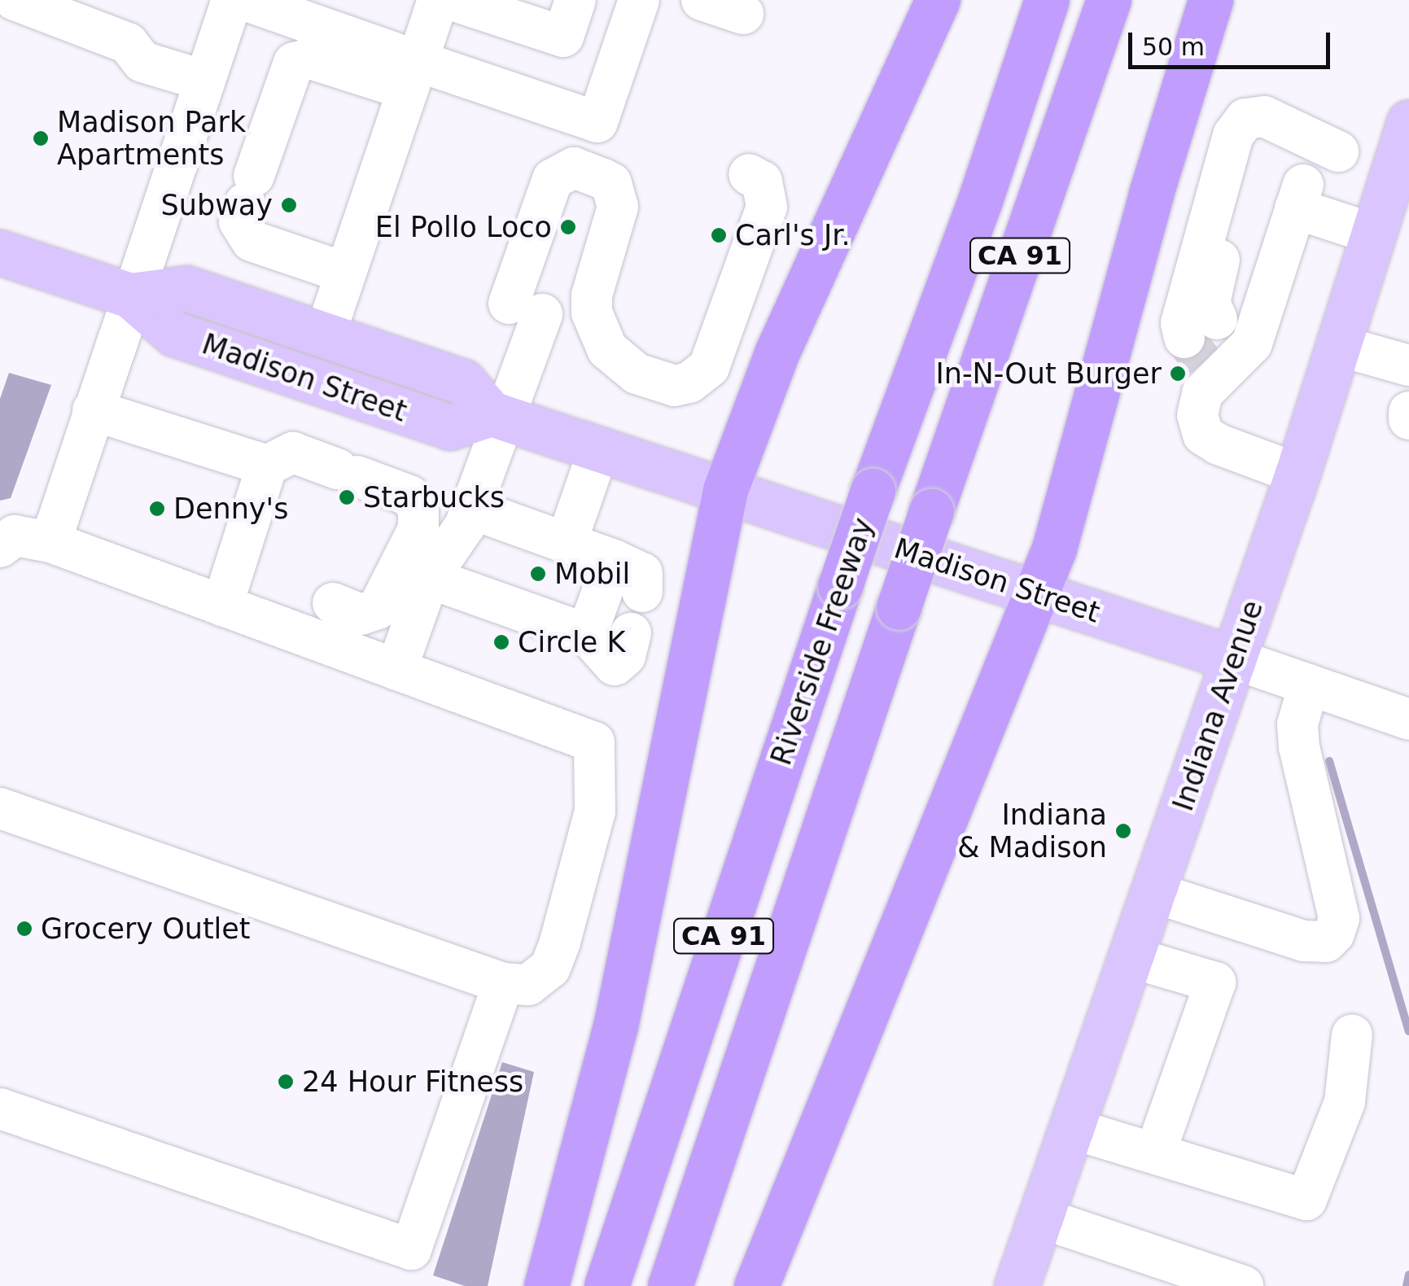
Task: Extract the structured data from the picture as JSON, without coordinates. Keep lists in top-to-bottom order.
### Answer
{
  "streets": {
    "highway": ["CA 91", "Riverside Freeway"],
    "main road": ["Madison Street", "Indiana Avenue"]
  },
  "crossings": [
    ["Madison Street", "Indiana Avenue"]
  ],
  "places": [
    "Madison Park Apartments",
    "Subway",
    "El Pollo Loco",
    "Carl's Jr.",
    "In-N-Out Burger",
    "Starbucks",
    "Denny's",
    "Mobil",
    "Circle K",
    "Indiana & Madison",
    "Grocery Outlet",
    "24 Hour Fitness"
  ],
  "scale_bar": "50 m"
}
